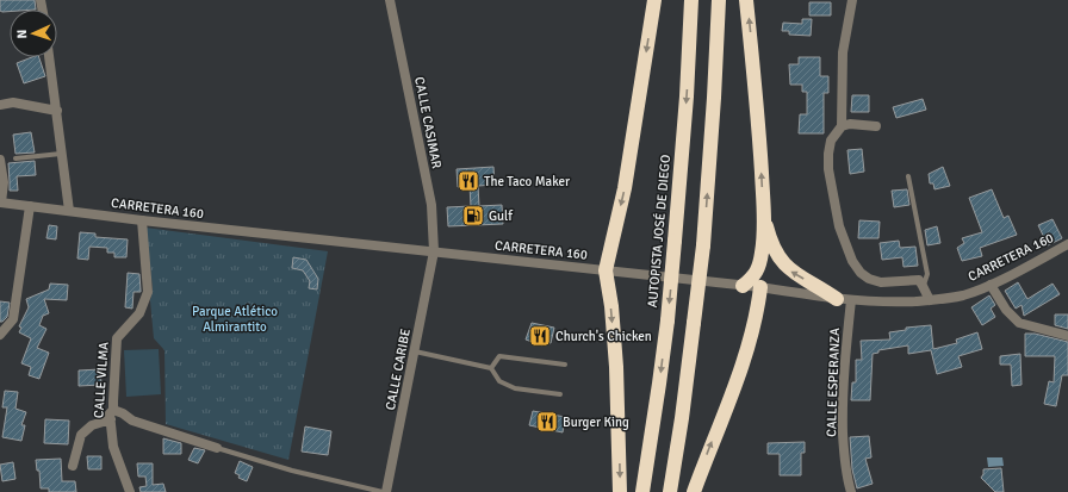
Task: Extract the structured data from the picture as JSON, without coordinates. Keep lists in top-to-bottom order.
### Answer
{
  "streets": {
    "highway": ["AUTOPISTA JOSÉ DE DIEGO"],
    "street": [
      "CALLE CASIMAR",
      "CARRETERA 160",
      "CALLE CARIBE",
      "CALLE VILMA",
      "CALLE ESPERANZA"
    ]
  },
  "crossings": [
    ["CALLE CASIMAR", "CARRETERA 160"],
    ["CALLE CASIMAR", "CALLE CARIBE"],
    ["CARRETERA 160", "CALLE CARIBE"],
    ["CARRETERA 160", "CALLE VILMA"],
    ["CARRETERA 160", "CALLE ESPERANZA"]
  ],
  "parks": ["Parque Atlético Almirantito"],
  "places": {
    "restaurant": ["The Taco Maker", "Church's Chicken", "Burger King"],
    "fuel station": ["Gulf"]
  },
  "north": "left"
}
